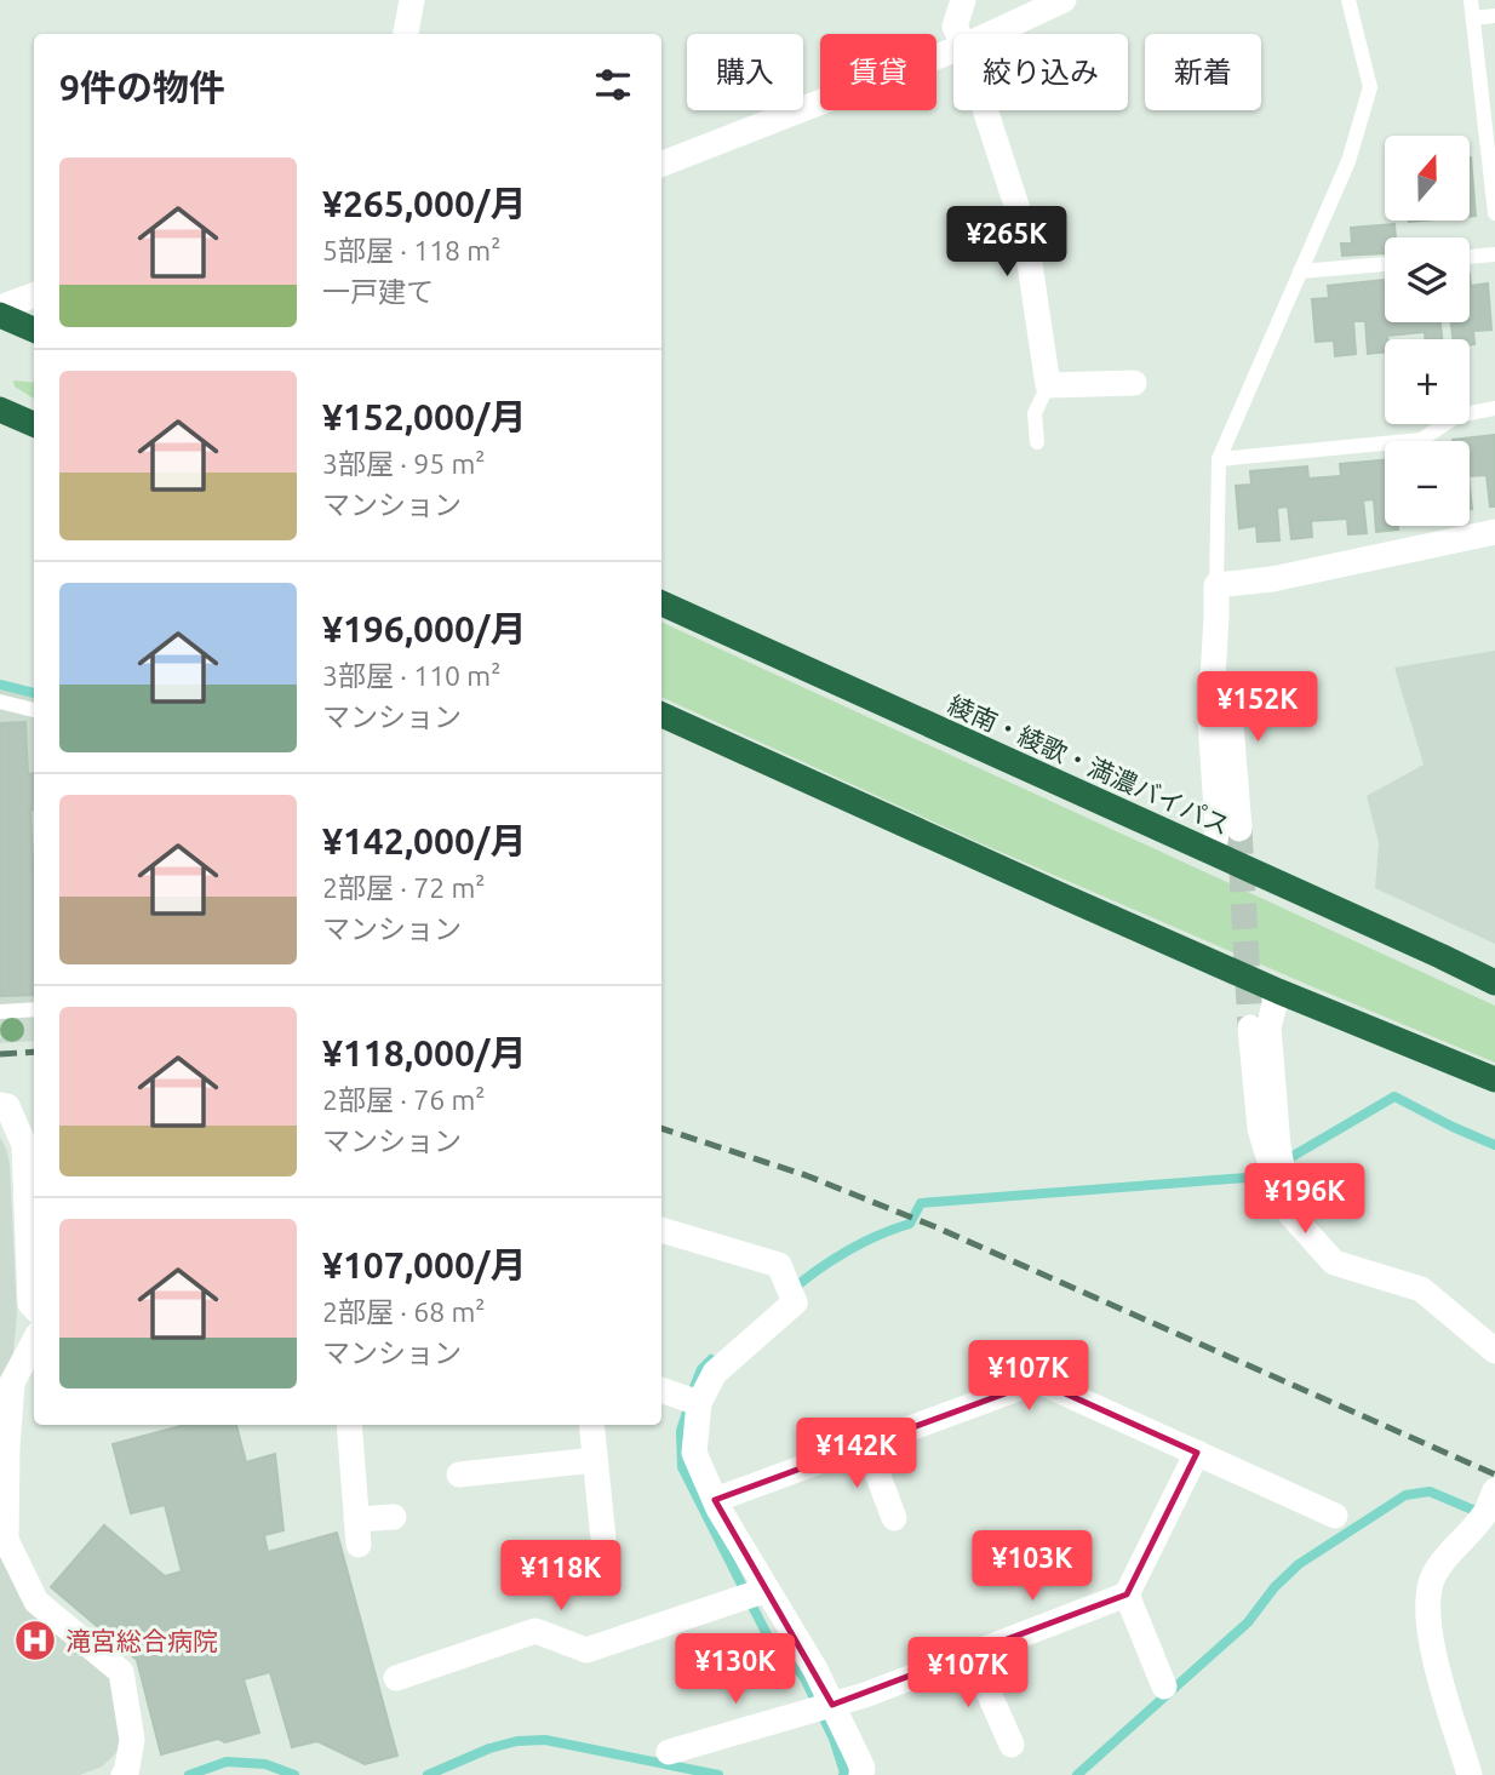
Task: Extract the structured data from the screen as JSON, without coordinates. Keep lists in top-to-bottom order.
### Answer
{
  "streets": {
    "highway": ["綾南・綾歌・満濃バイパス"]
  },
  "places": {
    "hospital": ["滝宮総合病院"]
  },
  "north": "top",
  "page": {
    "chip": [
      "購入",
      "賃貸",
      "絞り込み",
      "新着"
    ],
    "heading": "9件の物件",
    "map_buttons": ["+", "−"],
    "list": [
      {
        "name": "¥265,000/月",
        "note": "5部屋 · 118 m² · 一戸建て"
      },
      {
        "name": "¥152,000/月",
        "note": "3部屋 · 95 m² · マンション"
      },
      {
        "name": "¥196,000/月",
        "note": "3部屋 · 110 m² · マンション"
      },
      {
        "name": "¥142,000/月",
        "note": "2部屋 · 72 m² · マンション"
      },
      {
        "name": "¥118,000/月",
        "note": "2部屋 · 76 m² · マンション"
      },
      {
        "name": "¥107,000/月",
        "note": "2部屋 · 68 m² · マンション"
      }
    ],
    "price": [
      "¥265K",
      "¥152K",
      "¥196K",
      "¥107K",
      "¥142K",
      "¥103K",
      "¥118K",
      "¥130K",
      "¥107K"
    ]
  }
}
